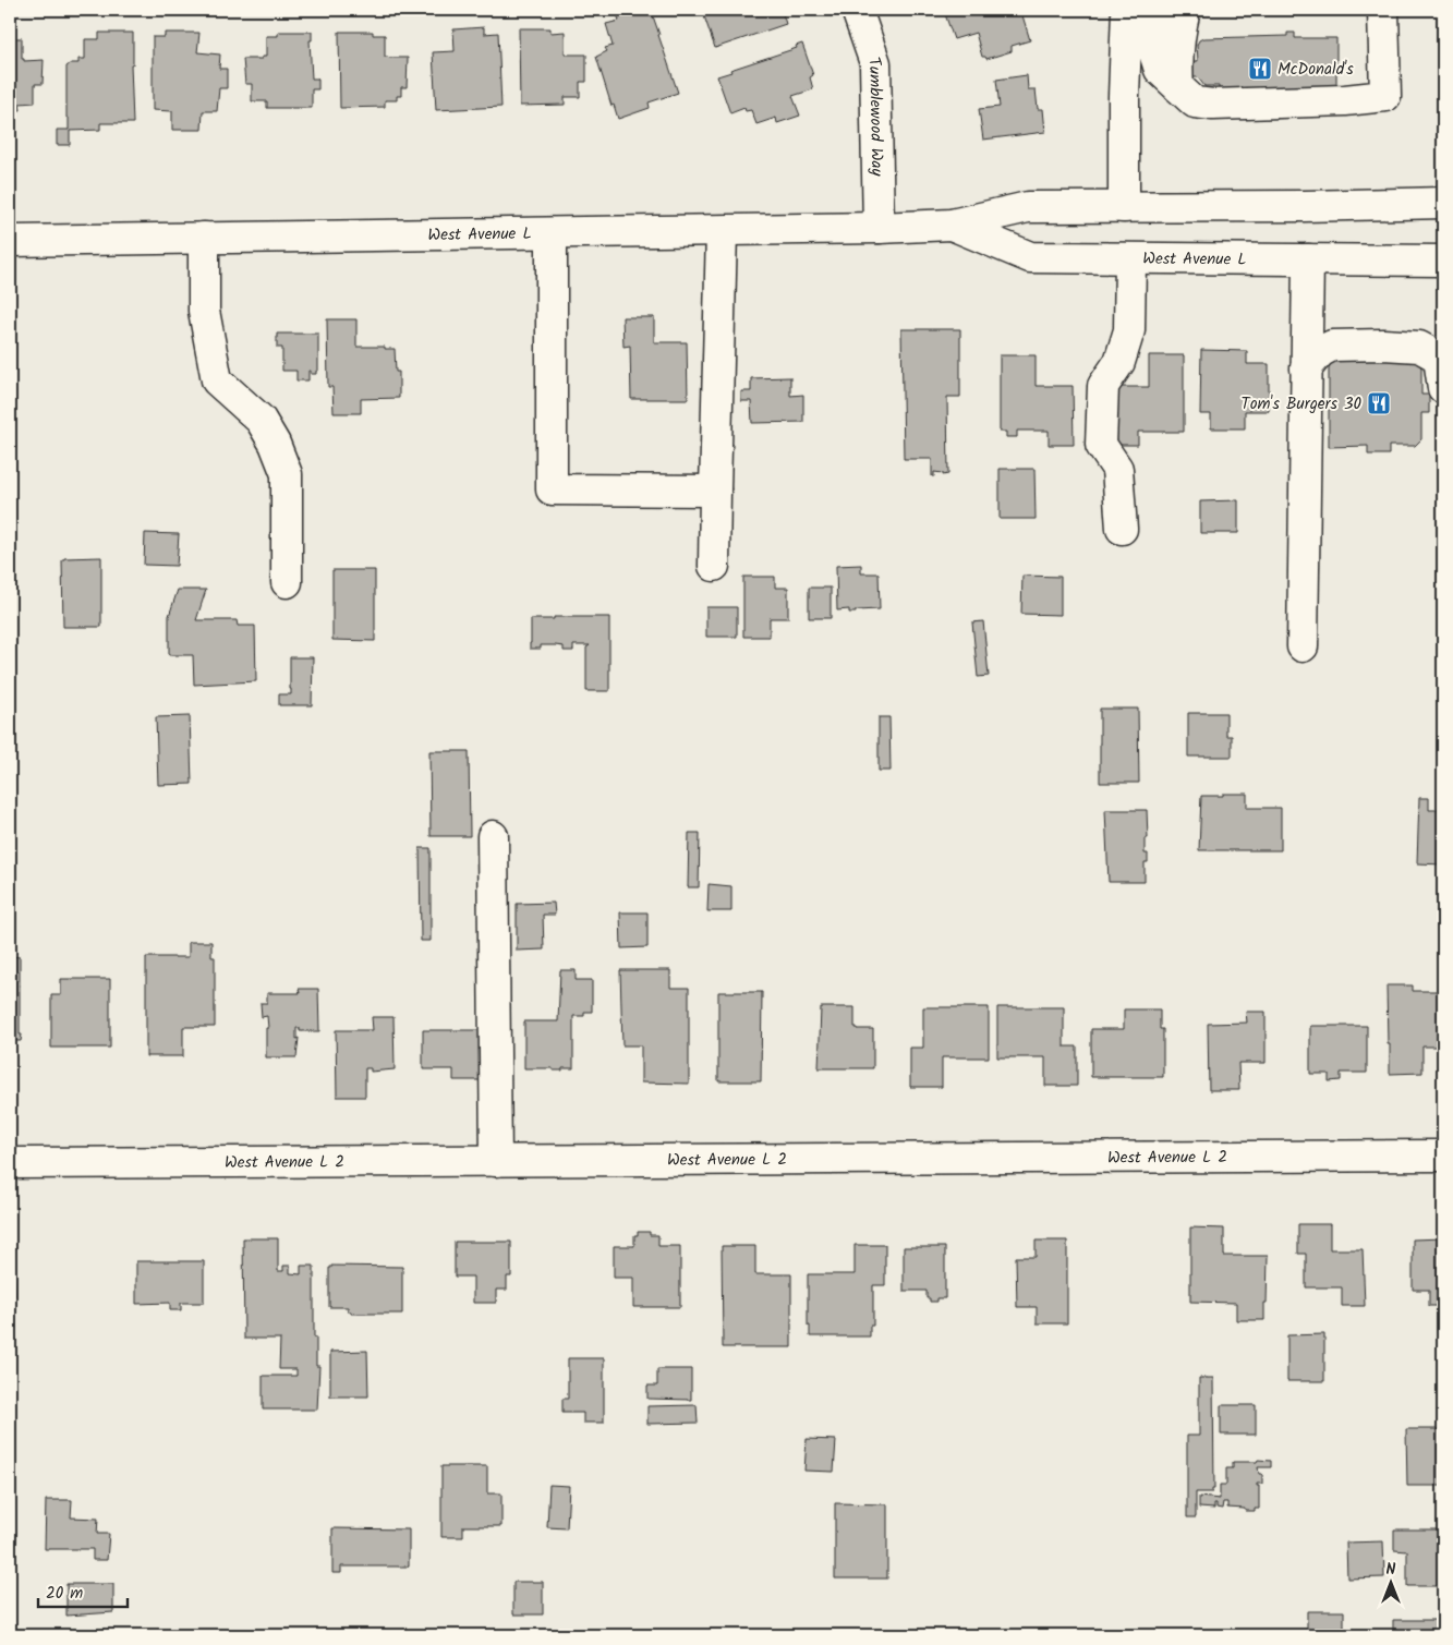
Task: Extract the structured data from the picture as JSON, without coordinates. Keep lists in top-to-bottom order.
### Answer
{
  "streets": {
    "main road": ["Tumblewood Way", "West Avenue L", "West Avenue L 2"]
  },
  "crossings": [
    ["Tumblewood Way", "West Avenue L"]
  ],
  "places": {
    "restaurant": ["McDonald's", "Tom's Burgers 30"]
  },
  "scale_bar": "20 m",
  "north": "top"
}
